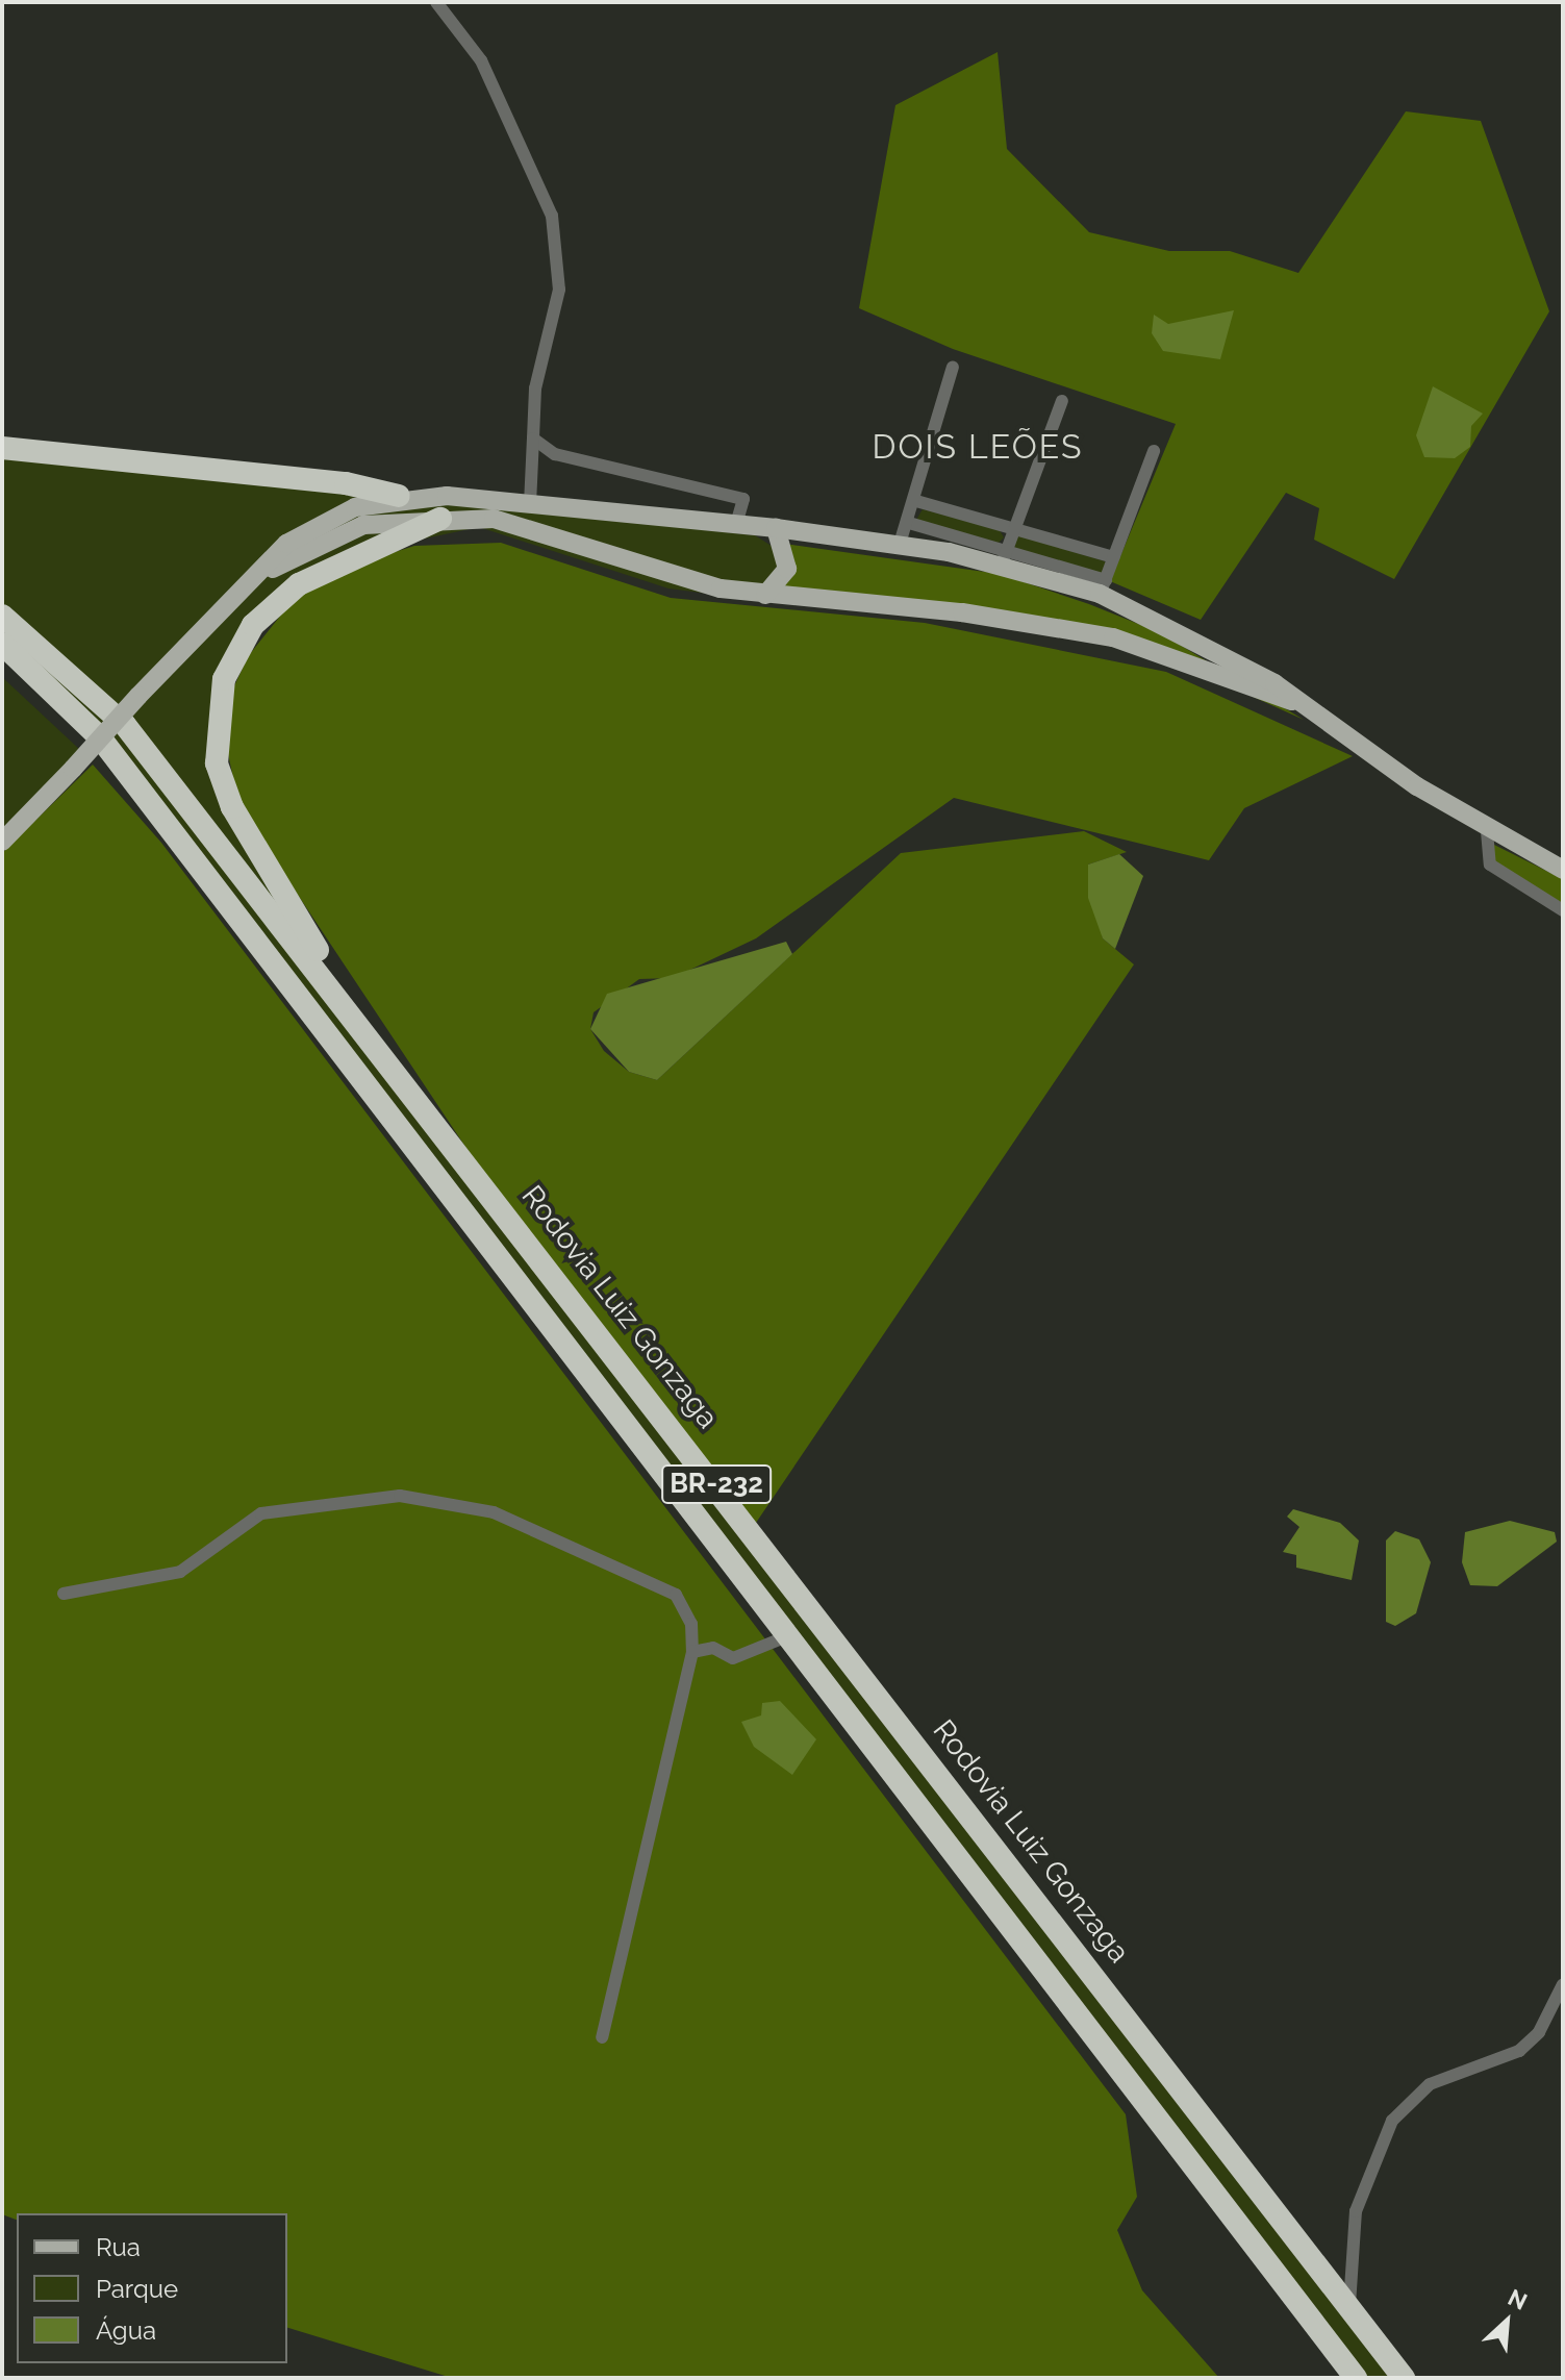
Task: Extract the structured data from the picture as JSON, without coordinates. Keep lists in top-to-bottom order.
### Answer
{
  "streets": {
    "highway": ["Rodovia Luiz Gonzaga", "BR-232"]
  },
  "districts": ["DOIS LEÕES"],
  "legend": ["Rua", "Parque", "Água"],
  "north": "top right"
}
